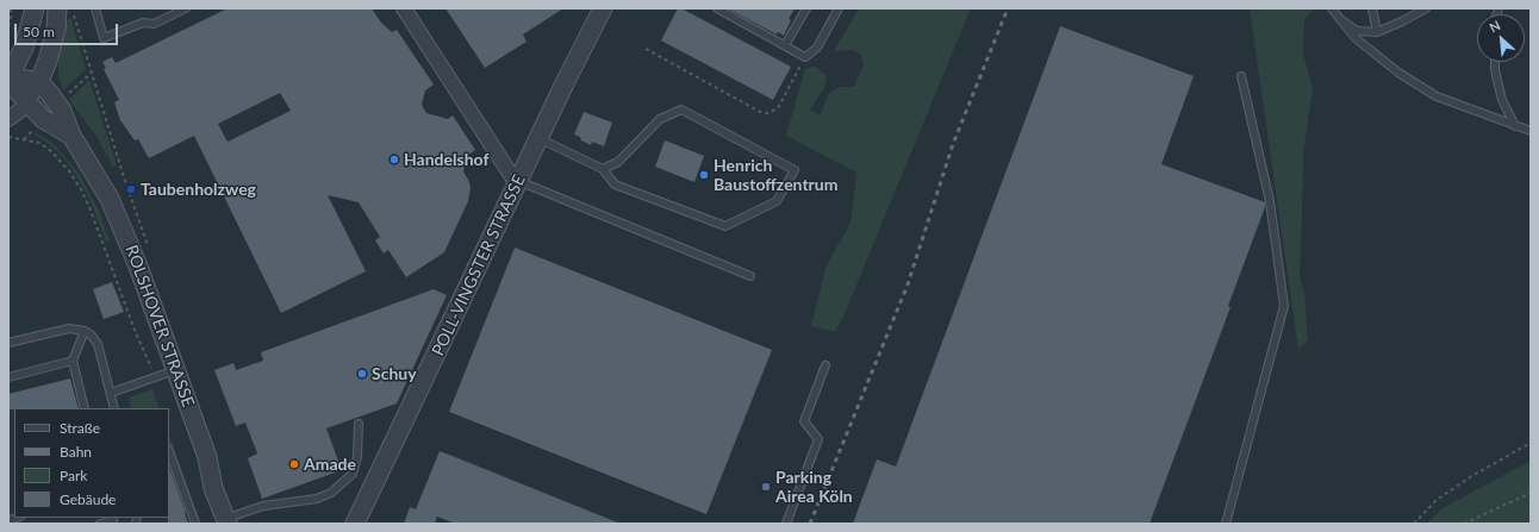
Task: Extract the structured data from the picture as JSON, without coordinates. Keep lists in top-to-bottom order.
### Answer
{
  "streets": {
    "street": ["POLL-VINGSTER STRASSE", "ROLSHOVER STRASSE"]
  },
  "places": [
    "Handelshof",
    "Henrich Baustoffzentrum",
    "Taubenholzweg",
    "Schuy",
    "Amade",
    "Parking Airea Köln"
  ],
  "legend": [
    "Straße",
    "Bahn",
    "Park",
    "Gebäude"
  ],
  "scale_bar": "50 m",
  "north": "top left"
}
